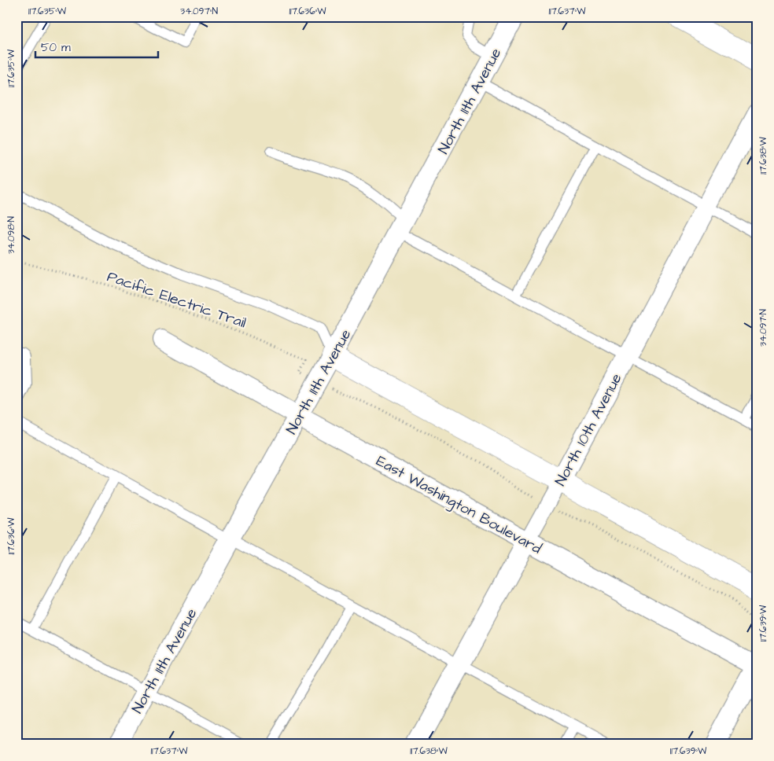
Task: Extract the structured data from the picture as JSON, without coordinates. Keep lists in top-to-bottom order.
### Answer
{
  "streets": {
    "street": ["North 11th Avenue", "North 10th Avenue", "East Washington Boulevard"],
    "path": ["Pacific Electric Trail"]
  },
  "crossings": [
    ["North 11th Avenue", "East Washington Boulevard"],
    ["North 10th Avenue", "East Washington Boulevard"]
  ],
  "scale_bar": "50 m",
  "coordinates": [
    "117.635°W",
    "34.097°N",
    "117.636°W",
    "117.637°W",
    "117.638°W",
    "34.098°N",
    "117.639°W"
  ]
}
